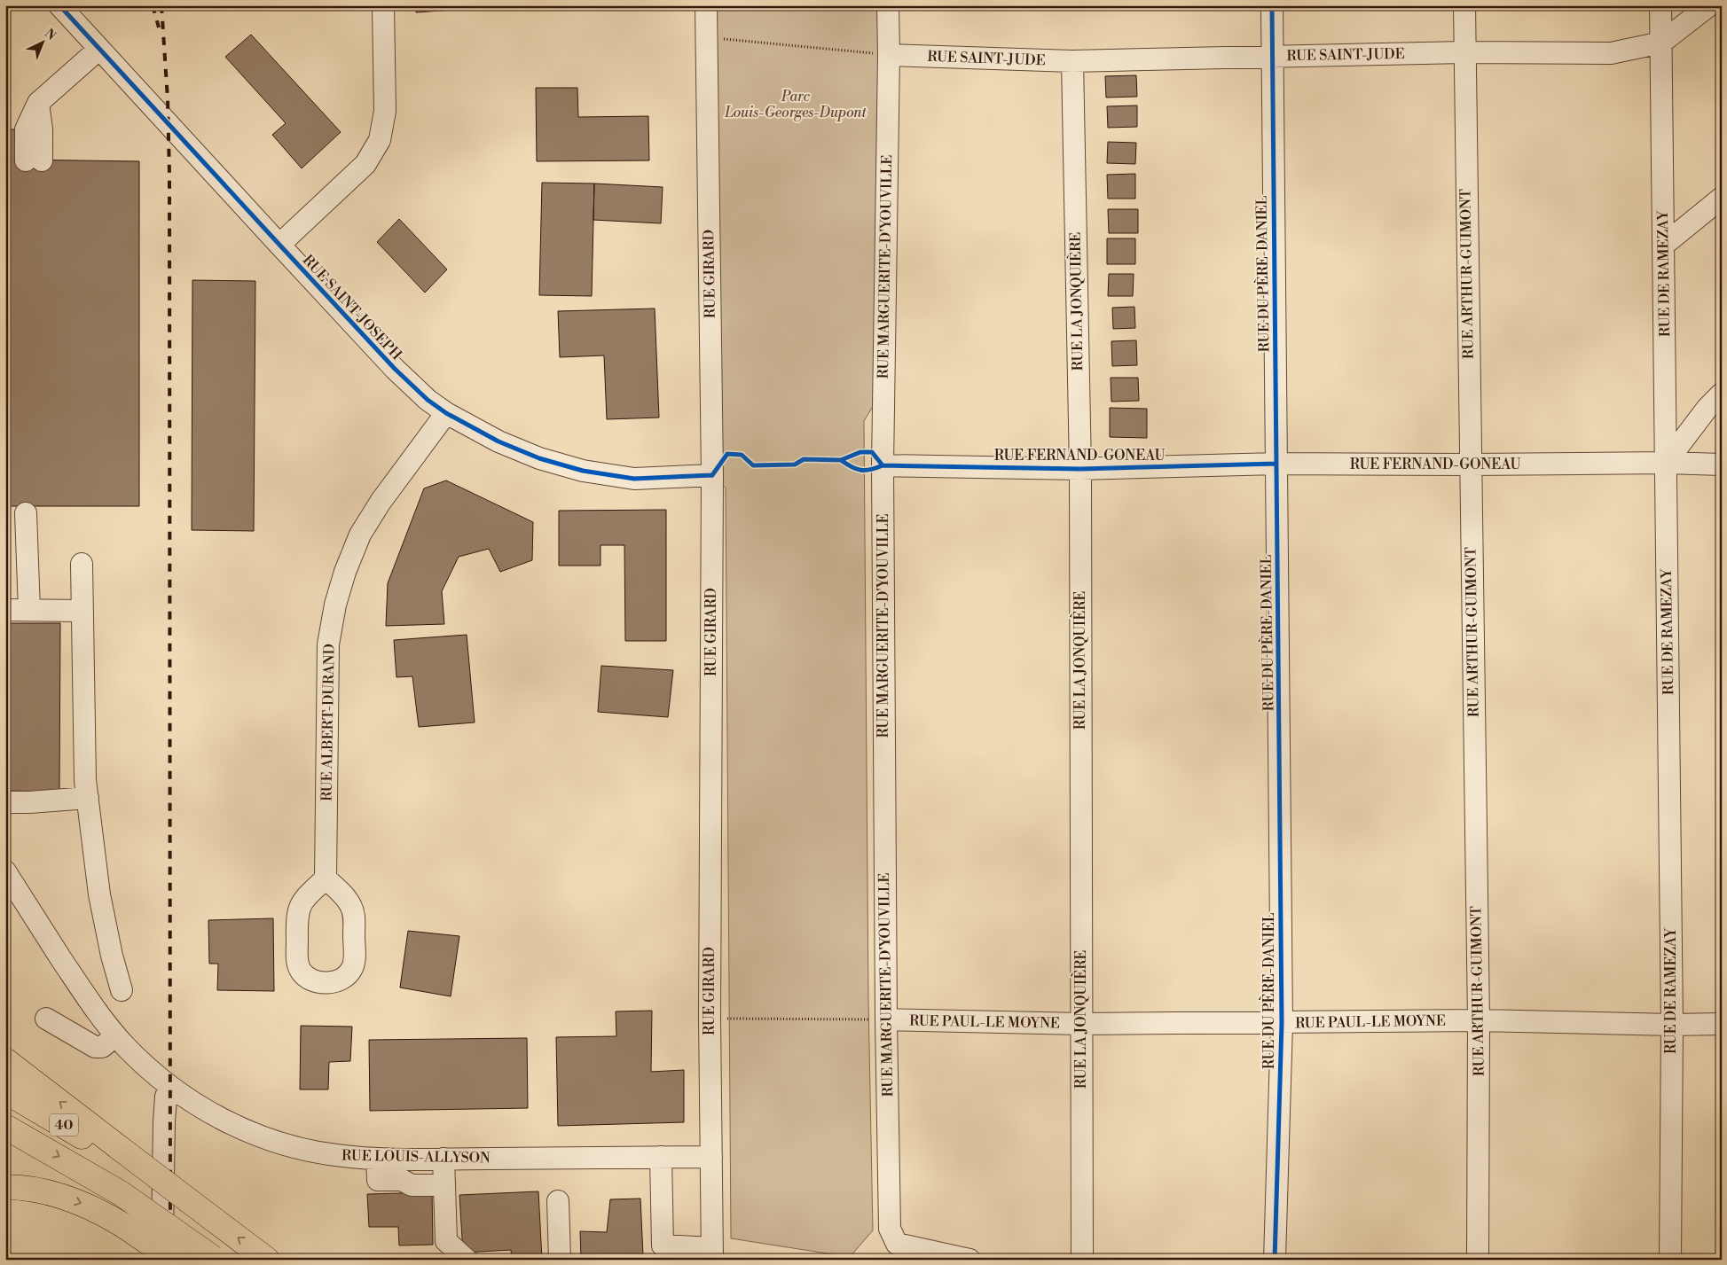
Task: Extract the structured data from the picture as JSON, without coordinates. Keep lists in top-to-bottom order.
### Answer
{
  "streets": {
    "highway": ["40"],
    "street": [
      "RUE SAINT-JUDE",
      "RUE MARGUERITE-D'YOUVILLE",
      "RUE GIRARD",
      "RUE DU PÈRE-DANIEL",
      "RUE ARTHUR-GUIMONT",
      "RUE DE RAMEZAY",
      "RUE LA JONQUIÈRE",
      "RUE SAINT-JOSEPH",
      "RUE FERNAND-GONEAU",
      "RUE ALBERT-DURAND",
      "RUE PAUL-LE MOYNE",
      "RUE LOUIS-ALLYSON"
    ]
  },
  "crossings": [
    ["RUE SAINT-JUDE", "RUE MARGUERITE-D'YOUVILLE"],
    ["RUE SAINT-JUDE", "RUE DU PÈRE-DANIEL"],
    ["RUE SAINT-JUDE", "RUE ARTHUR-GUIMONT"],
    ["RUE SAINT-JUDE", "RUE DE RAMEZAY"],
    ["RUE SAINT-JUDE", "RUE LA JONQUIÈRE"],
    ["RUE MARGUERITE-D'YOUVILLE", "RUE FERNAND-GONEAU"],
    ["RUE MARGUERITE-D'YOUVILLE", "RUE PAUL-LE MOYNE"],
    ["RUE GIRARD", "RUE SAINT-JOSEPH"],
    ["RUE GIRARD", "RUE LOUIS-ALLYSON"],
    ["RUE DU PÈRE-DANIEL", "RUE FERNAND-GONEAU"],
    ["RUE DU PÈRE-DANIEL", "RUE PAUL-LE MOYNE"],
    ["RUE ARTHUR-GUIMONT", "RUE FERNAND-GONEAU"],
    ["RUE ARTHUR-GUIMONT", "RUE PAUL-LE MOYNE"],
    ["RUE DE RAMEZAY", "RUE FERNAND-GONEAU"],
    ["RUE DE RAMEZAY", "RUE PAUL-LE MOYNE"],
    ["RUE LA JONQUIÈRE", "RUE FERNAND-GONEAU"],
    ["RUE LA JONQUIÈRE", "RUE PAUL-LE MOYNE"],
    ["RUE SAINT-JOSEPH", "RUE ALBERT-DURAND"]
  ],
  "parks": ["Parc Louis-Georges-Dupont"],
  "north": "top right"
}
